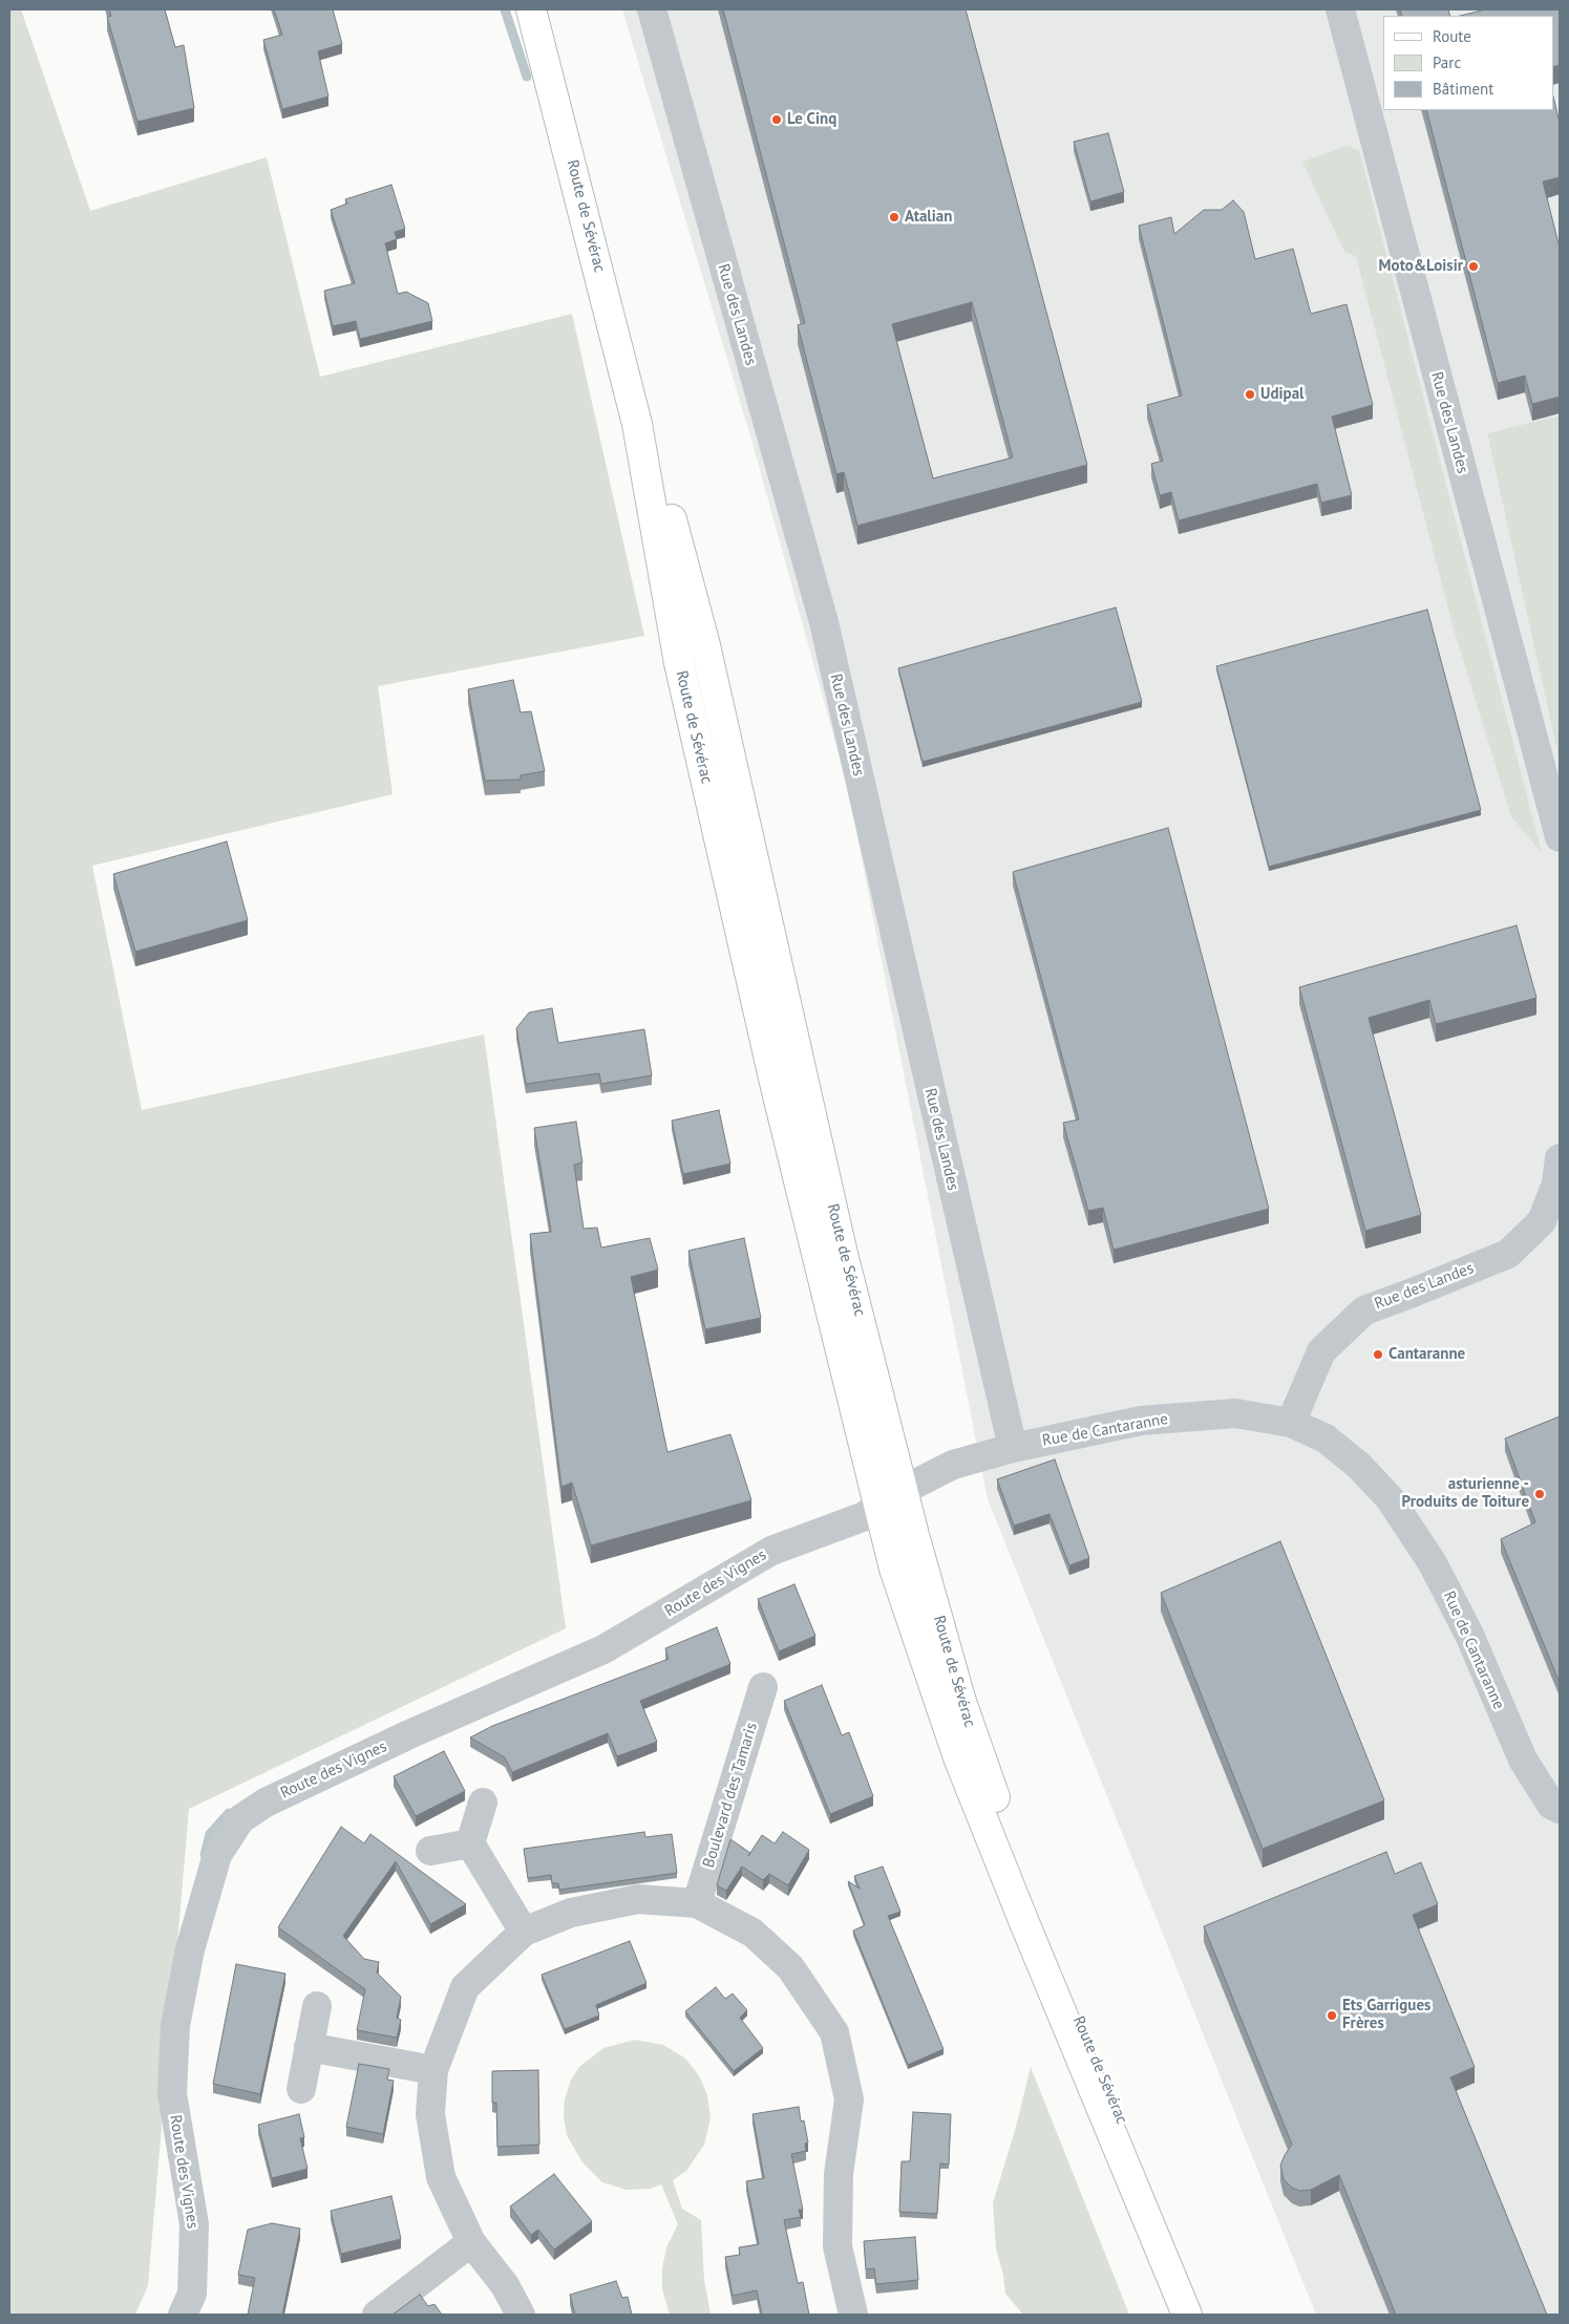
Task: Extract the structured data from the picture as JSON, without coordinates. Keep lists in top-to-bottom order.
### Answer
{
  "streets": {
    "main road": ["Route de Sévérac"],
    "street": [
      "Rue des Landes",
      "Rue de Cantaranne",
      "Route des Vignes",
      "Boulevard des Tamaris"
    ]
  },
  "crossings": [
    ["Route de Sévérac", "Rue de Cantaranne"],
    ["Route de Sévérac", "Route des Vignes"],
    ["Rue des Landes", "Rue de Cantaranne"],
    ["Rue de Cantaranne", "Route des Vignes"]
  ],
  "places": [
    "Le Cinq",
    "Atalian",
    "Moto&Loisir",
    "Udipal",
    "Cantaranne",
    "asturienne - Produits de Toiture",
    "Ets Garrigues Frères"
  ],
  "legend": ["Route", "Parc", "Bâtiment"]
}
